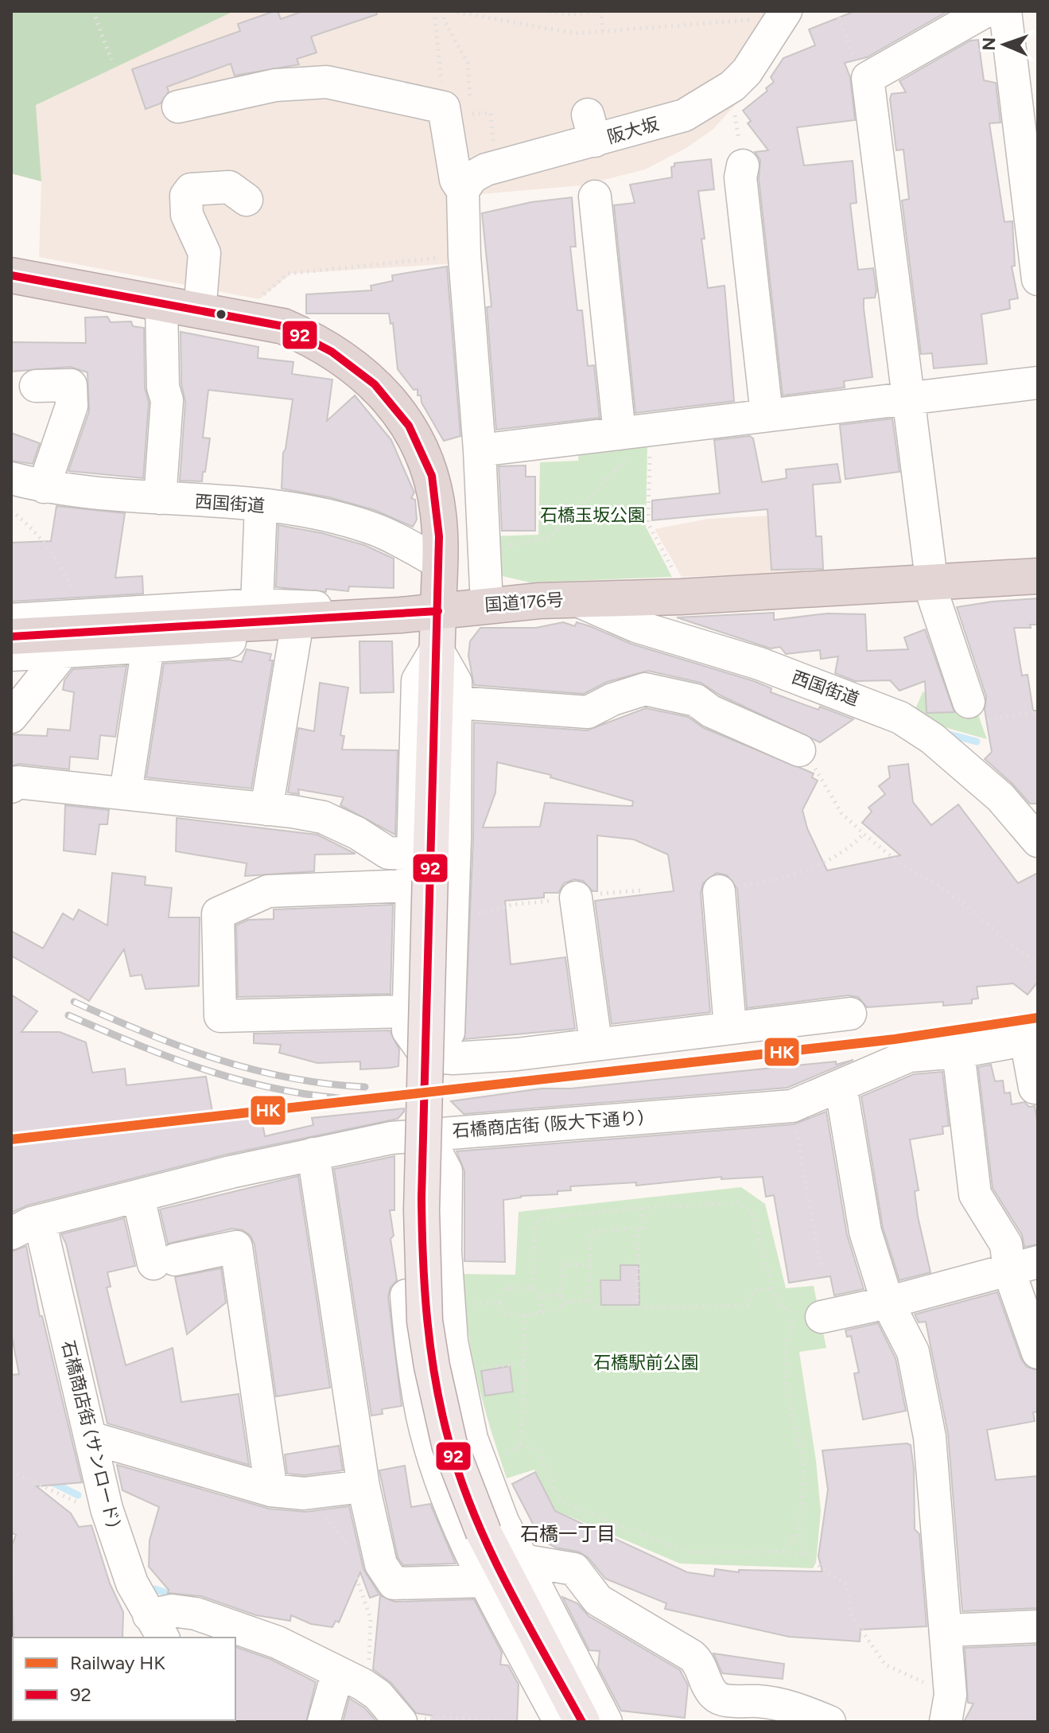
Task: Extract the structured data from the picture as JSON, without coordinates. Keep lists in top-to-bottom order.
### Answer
{
  "streets": {
    "highway": ["国道176号"],
    "street": [
      "阪大坂",
      "西国街道",
      "石橋商店街 (阪大下通り)",
      "石橋商店街 (サンロード)"
    ]
  },
  "crossings": [
    ["西国街道", "国道176号"],
    ["石橋商店街 (阪大下通り)", "石橋商店街 (サンロード)"]
  ],
  "districts": ["石橋一丁目"],
  "parks": ["石橋玉坂公園", "石橋駅前公園"],
  "lines": ["transit line 92", "rail line HK"],
  "legend": ["Railway HK", "92"],
  "north": "left"
}
